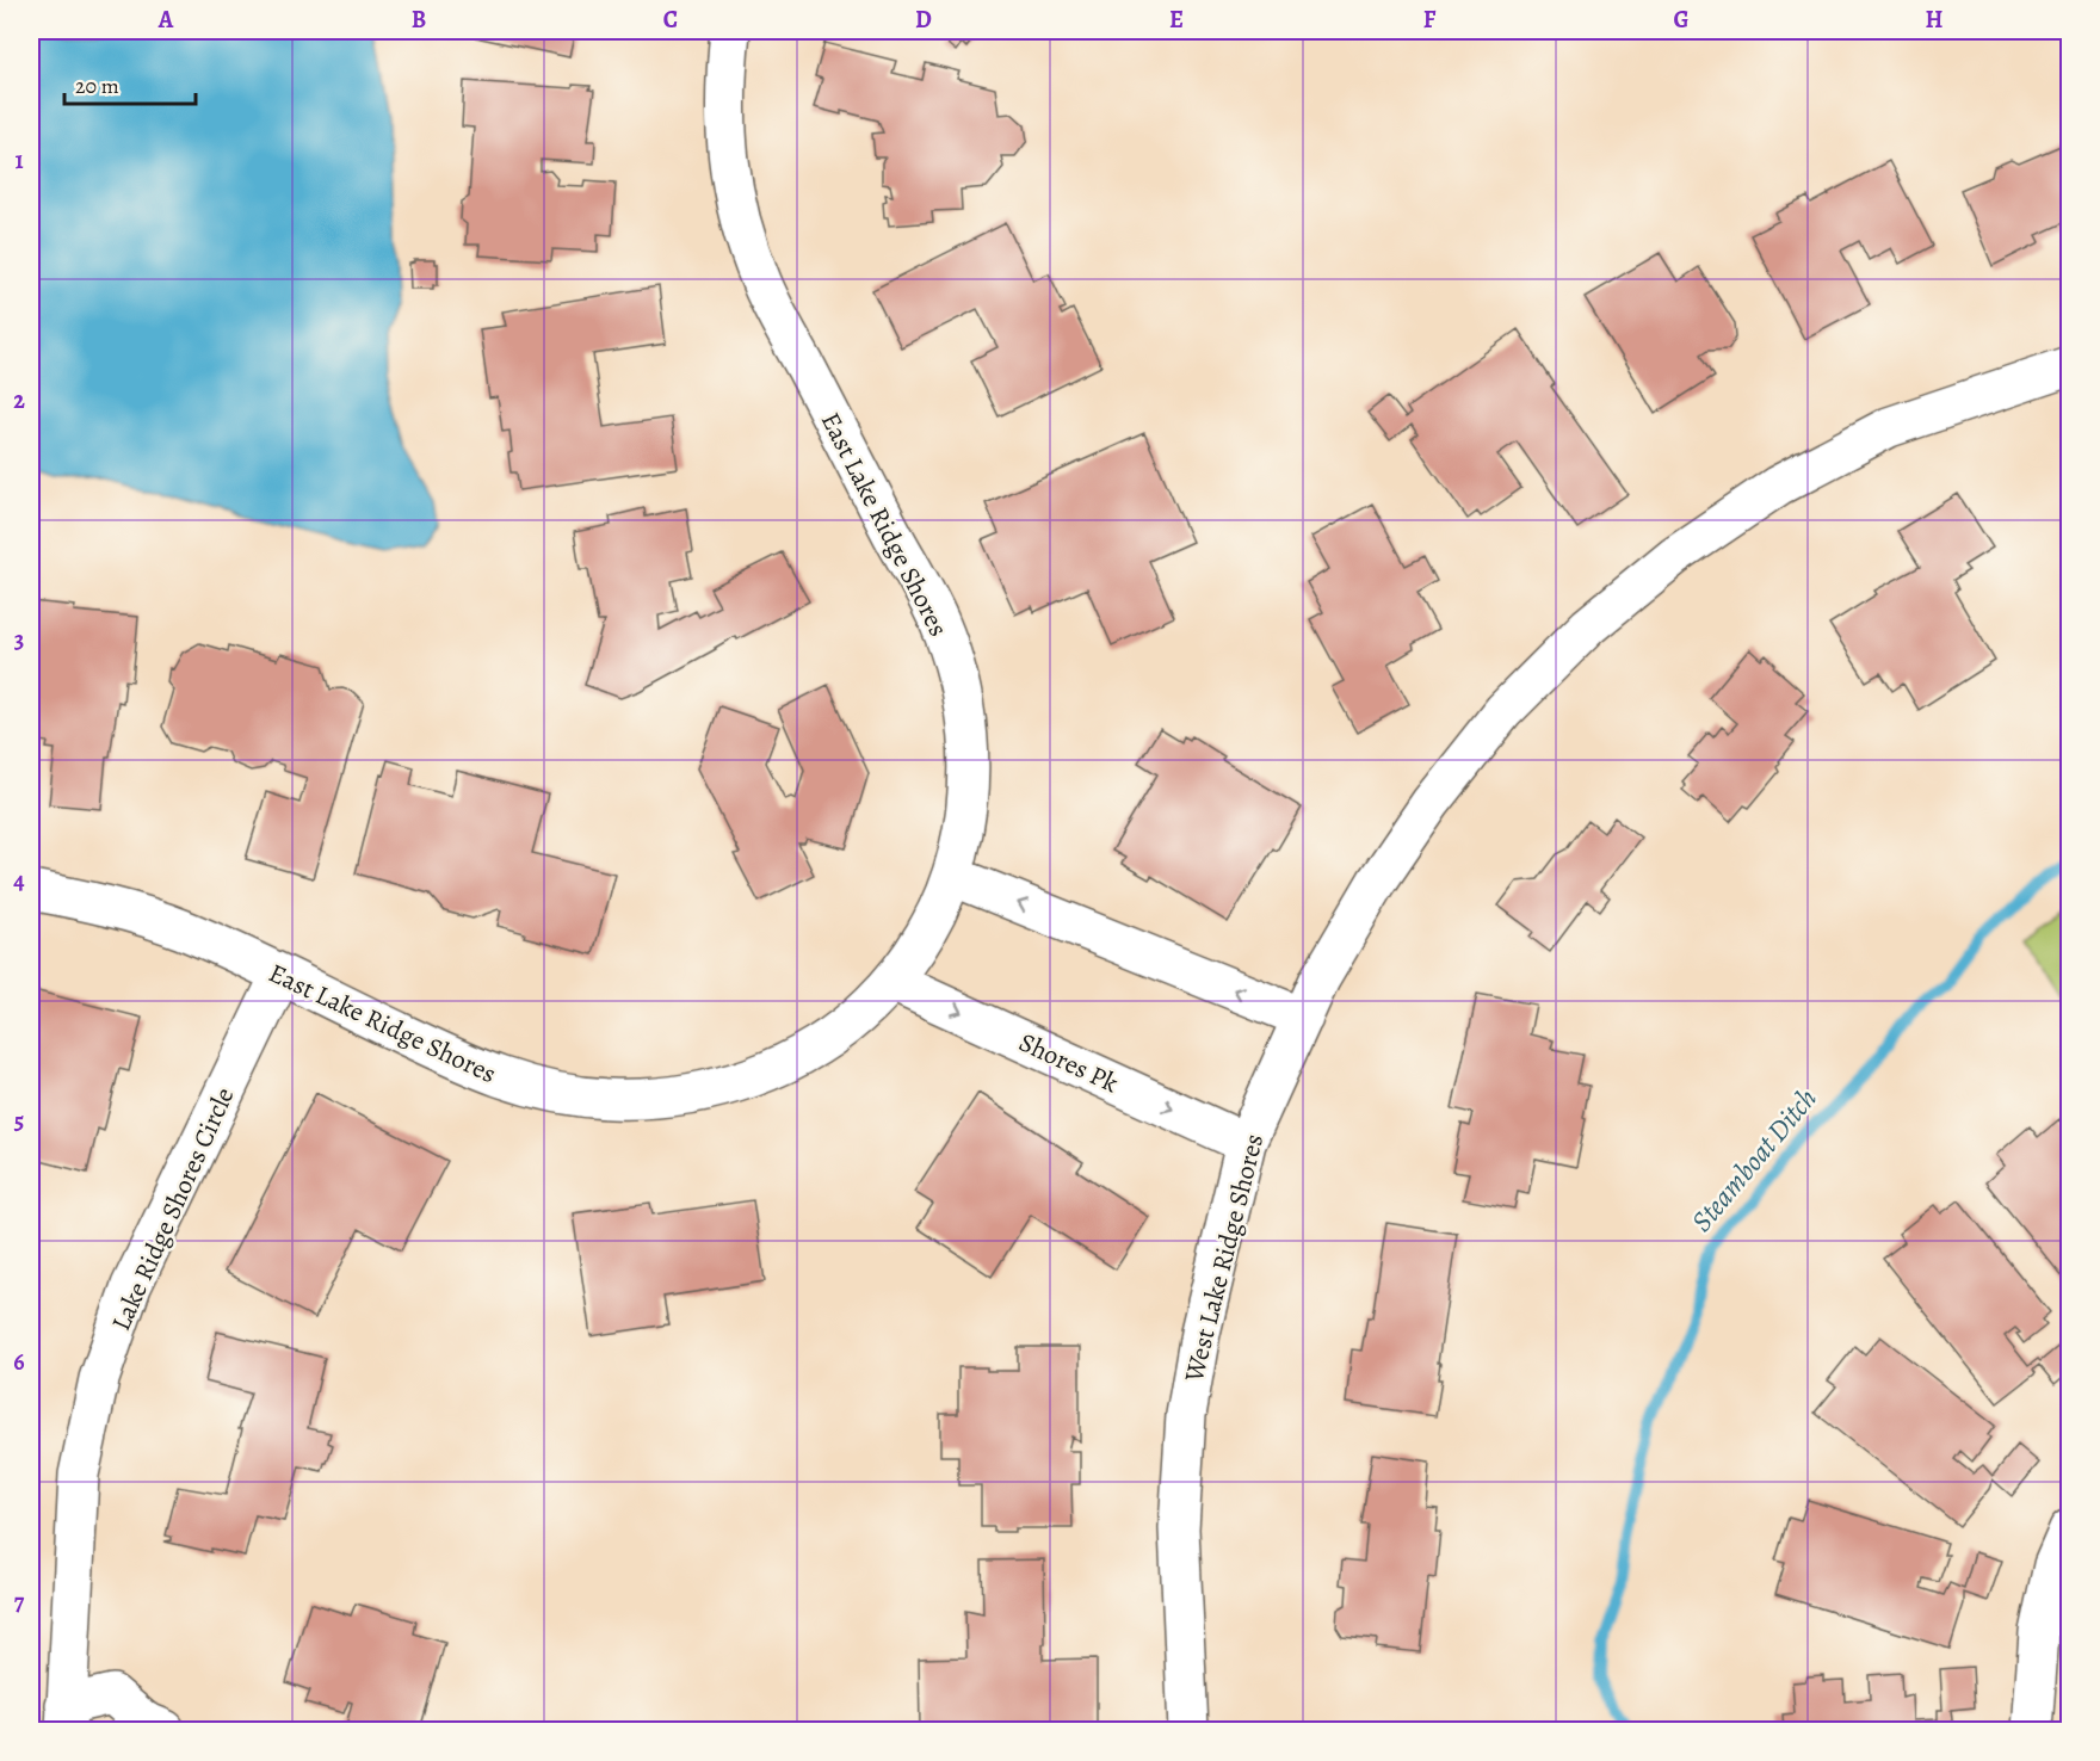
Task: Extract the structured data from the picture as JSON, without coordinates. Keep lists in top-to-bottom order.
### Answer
{
  "streets": {
    "street": [
      "East Lake Ridge Shores",
      "Shores Pk",
      "Lake Ridge Shores Circle",
      "West Lake Ridge Shores"
    ]
  },
  "crossings": [
    ["East Lake Ridge Shores", "Shores Pk"],
    ["East Lake Ridge Shores", "Lake Ridge Shores Circle"],
    ["Shores Pk", "West Lake Ridge Shores"]
  ],
  "water": ["Steamboat Ditch"],
  "scale_bar": "20 m",
  "grid": {
    "columns": [
      "A",
      "B",
      "C",
      "D",
      "E",
      "F",
      "G",
      "H"
    ],
    "rows": [
      "1",
      "2",
      "3",
      "4",
      "5",
      "6",
      "7"
    ]
  }
}
